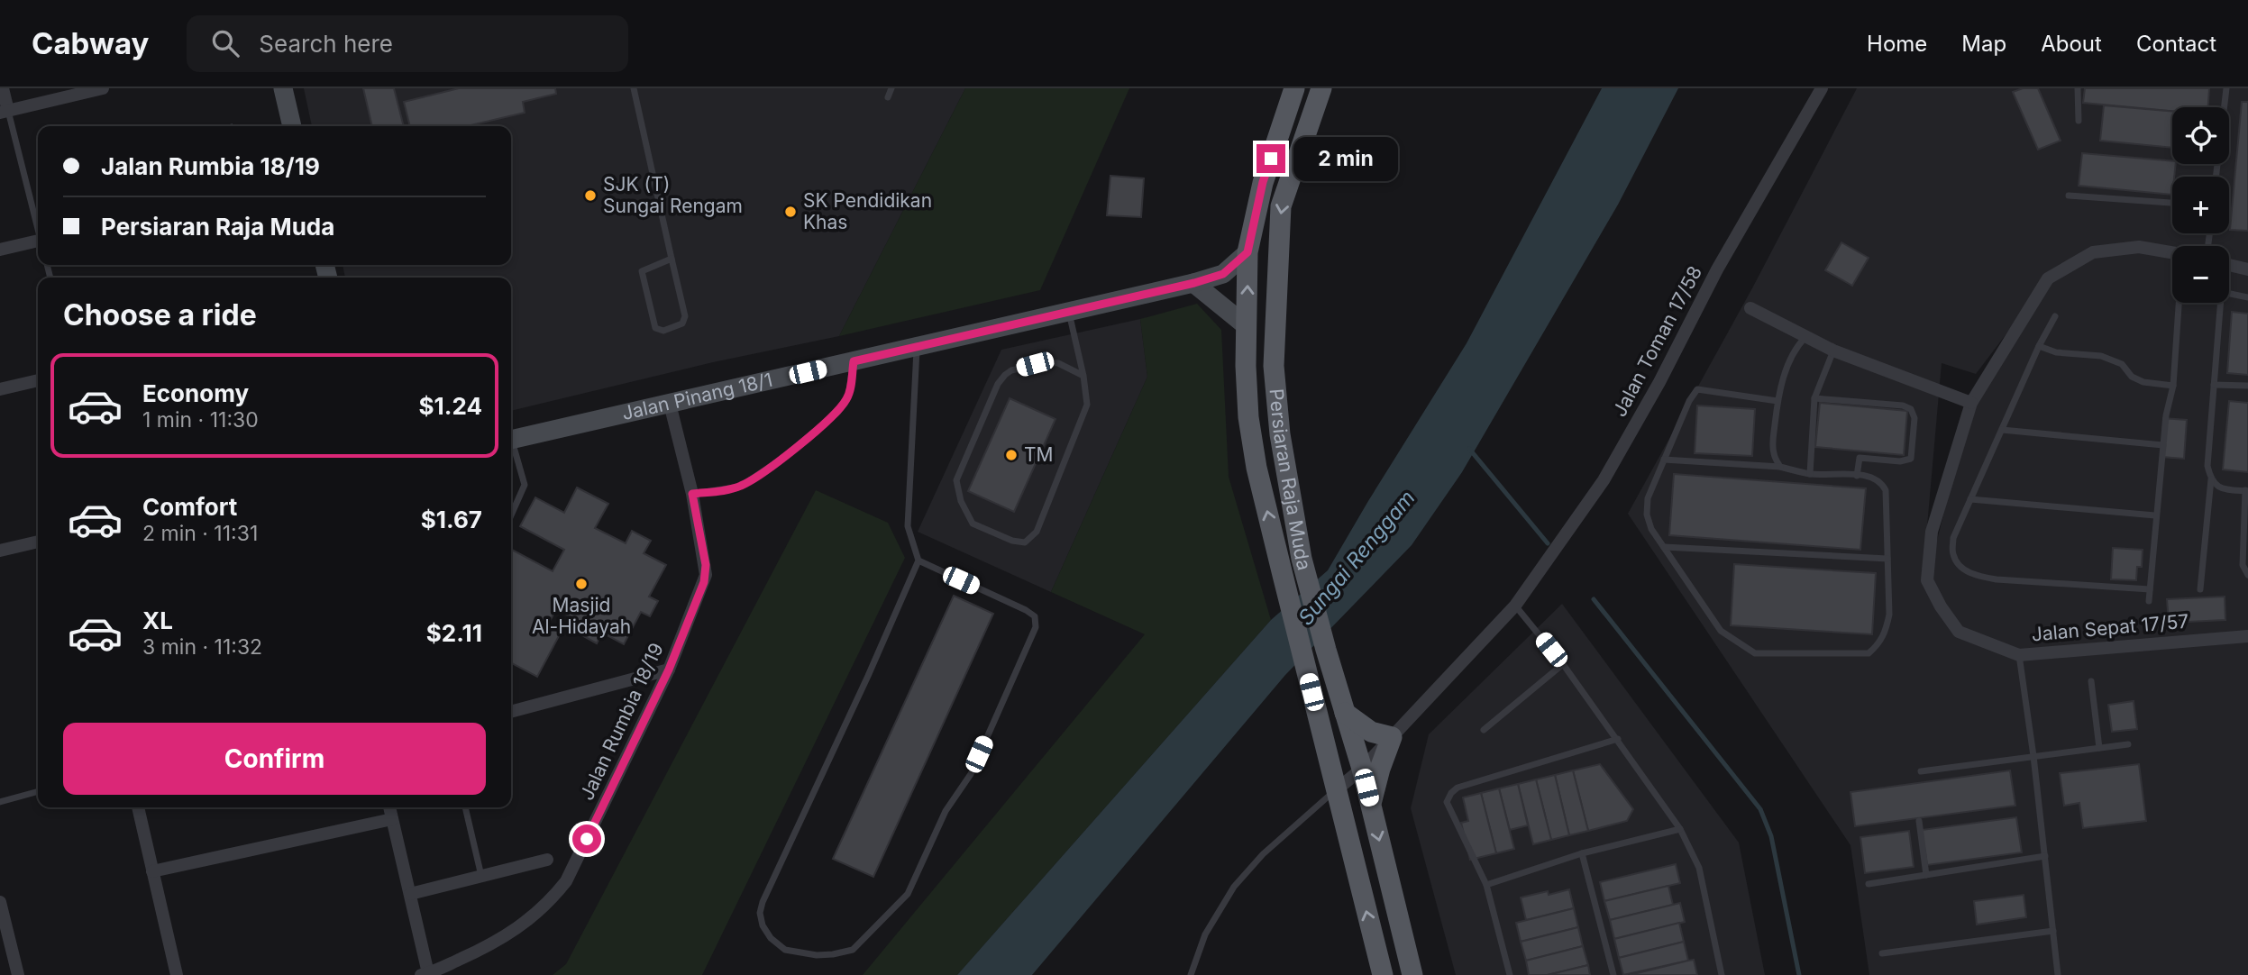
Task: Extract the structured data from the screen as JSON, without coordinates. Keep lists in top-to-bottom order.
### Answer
{
  "streets": {
    "main road": ["Persiaran Raja Muda"],
    "street": [
      "Jalan Toman 17/58",
      "Jalan Pinang 18/1",
      "Jalan Sepat 17/57",
      "Jalan Rumbia 18/19"
    ]
  },
  "crossings": [
    ["Jalan Toman 17/58", "Persiaran Raja Muda"],
    ["Jalan Pinang 18/1", "Persiaran Raja Muda"],
    ["Jalan Pinang 18/1", "Jalan Rumbia 18/19"]
  ],
  "water": ["Sungai Renggam"],
  "places": [
    "SJK (T) Sungai Rengam",
    "SK Pendidikan Khas",
    "TM",
    "Masjid Al-Hidayah"
  ],
  "page": {
    "header": "Cabway",
    "search": "Search here",
    "nav": [
      "Home",
      "Map",
      "About",
      "Contact"
    ],
    "map_buttons": ["+", "−"],
    "banner": ["Jalan Rumbia 18/19", "Persiaran Raja Muda"],
    "bubble": "2 min",
    "heading": "Choose a ride",
    "list": [
      {
        "name": "Economy",
        "note": "1 min · 11:30",
        "value": "$1.24"
      },
      {
        "name": "Comfort",
        "note": "2 min · 11:31",
        "value": "$1.67"
      },
      {
        "name": "XL",
        "note": "3 min · 11:32",
        "value": "$2.11"
      }
    ],
    "buttons": "Confirm"
  }
}
